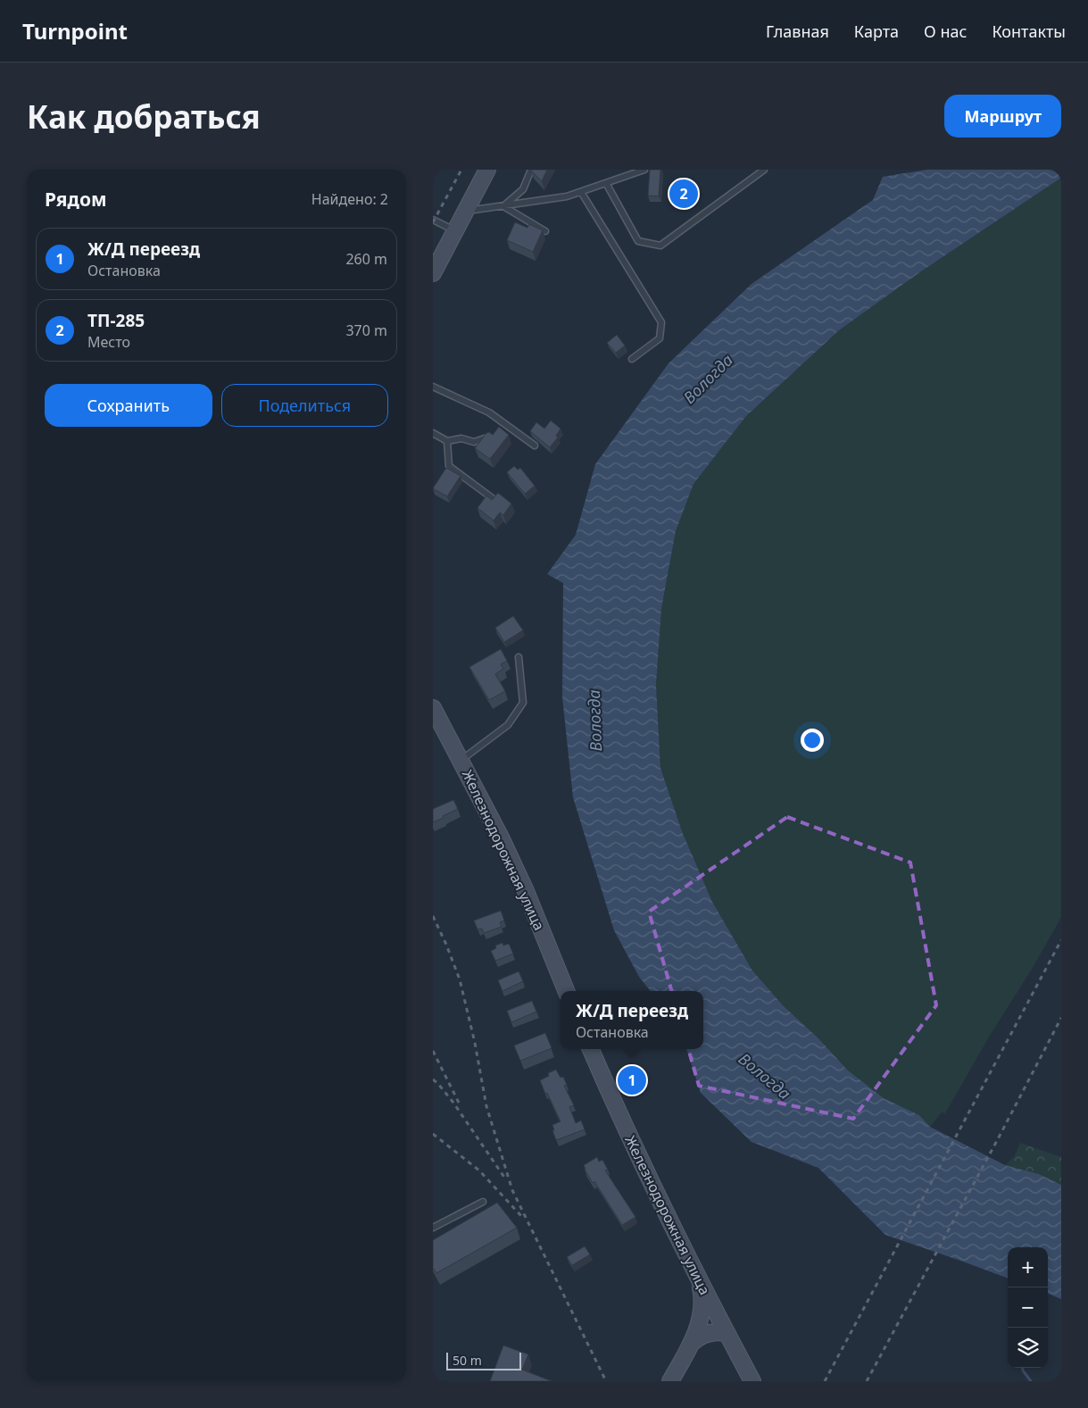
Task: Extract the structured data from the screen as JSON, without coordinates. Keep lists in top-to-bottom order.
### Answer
{
  "streets": {
    "main road": ["Железнодорожная улица"]
  },
  "water": ["Вологда"],
  "scale_bar": "50 m",
  "page": {
    "header": "Turnpoint",
    "nav": [
      "Главная",
      "Карта",
      "О нас",
      "Контакты"
    ],
    "buttons": [
      "Маршрут",
      ["Сохранить", "Поделиться"]
    ],
    "title": "Как добраться",
    "heading": ["Рядом", "Найдено: 2"],
    "pins": ["2", "1"],
    "list": [
      {
        "mark": "1",
        "name": "Ж/Д переезд",
        "note": "Остановка",
        "value": "260 m"
      },
      {
        "mark": "2",
        "name": "ТП-285",
        "note": "Место",
        "value": "370 m"
      }
    ],
    "popup": ["Ж/Д переезд", "Остановка"],
    "map_buttons": ["+", "−"],
    "scale": "50 m"
  }
}
